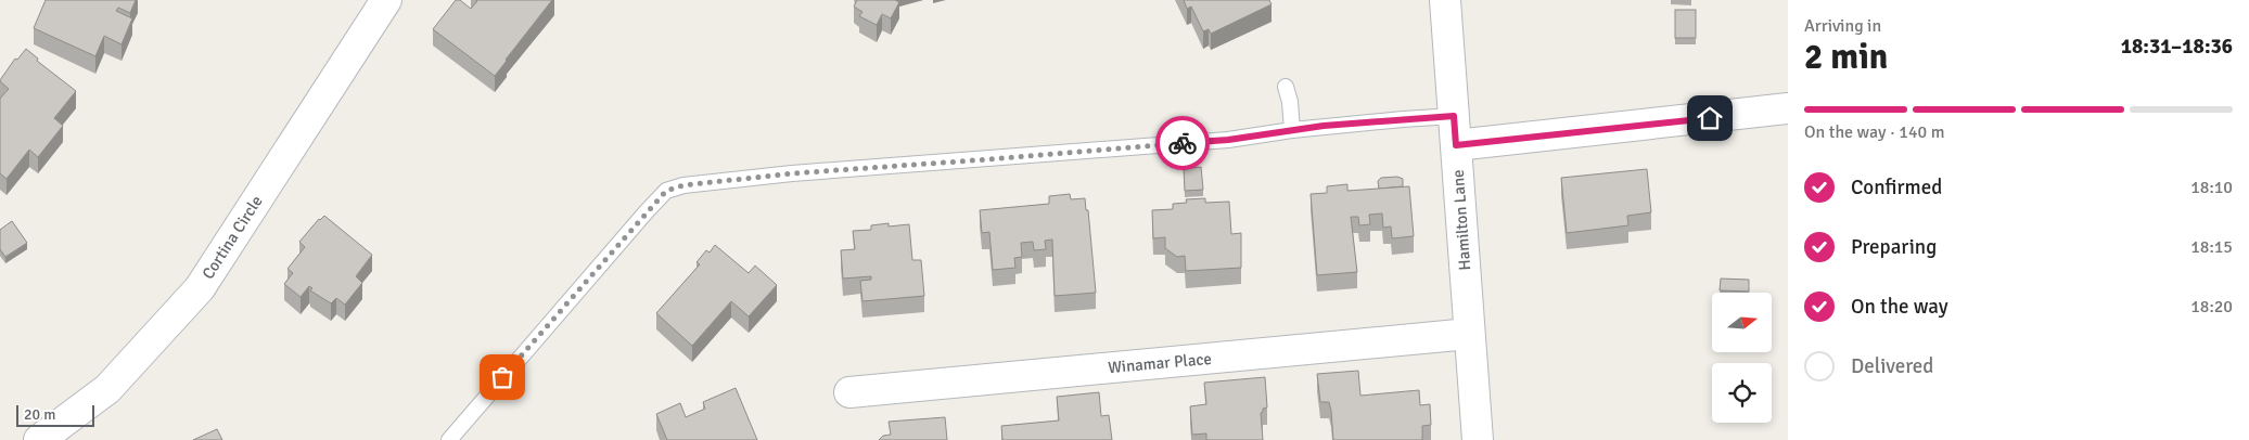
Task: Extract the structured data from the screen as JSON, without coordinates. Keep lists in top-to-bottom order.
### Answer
{
  "streets": {
    "street": ["Hamilton Lane", "Cortina Circle", "Winamar Place"]
  },
  "crossings": [
    ["Hamilton Lane", "Winamar Place"]
  ],
  "scale_bar": "20 m",
  "north": "right",
  "page": {
    "heading": ["2 min", "Arriving in", "18:31–18:36"],
    "bar": "On the way · 140 m",
    "list": [
      ["Confirmed", "18:10"],
      ["Preparing", "18:15"],
      ["On the way", "18:20"],
      "Delivered"
    ],
    "scale": "20 m"
  }
}
